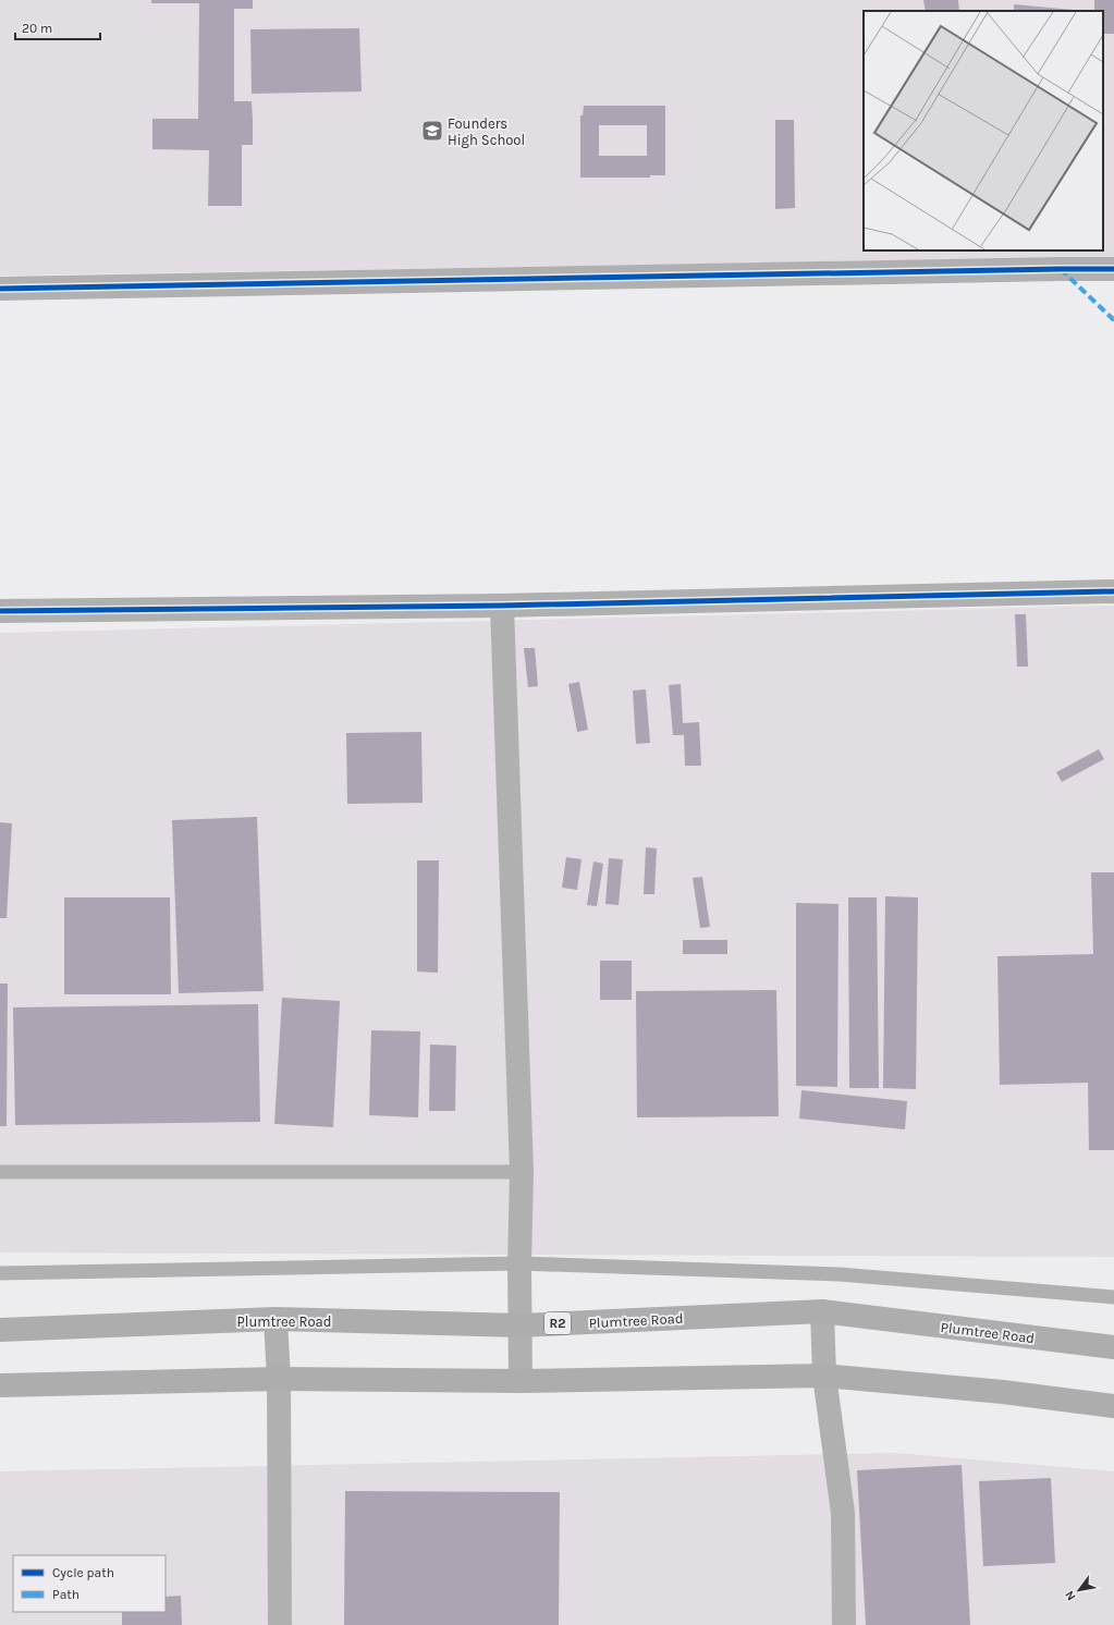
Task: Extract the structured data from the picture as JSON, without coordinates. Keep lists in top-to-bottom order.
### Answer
{
  "streets": {
    "highway": ["Plumtree Road", "R2"]
  },
  "places": {
    "school or university": ["Founders High School"]
  },
  "legend": ["Cycle path", "Path"],
  "scale_bar": "20 m",
  "north": "bottom left"
}
